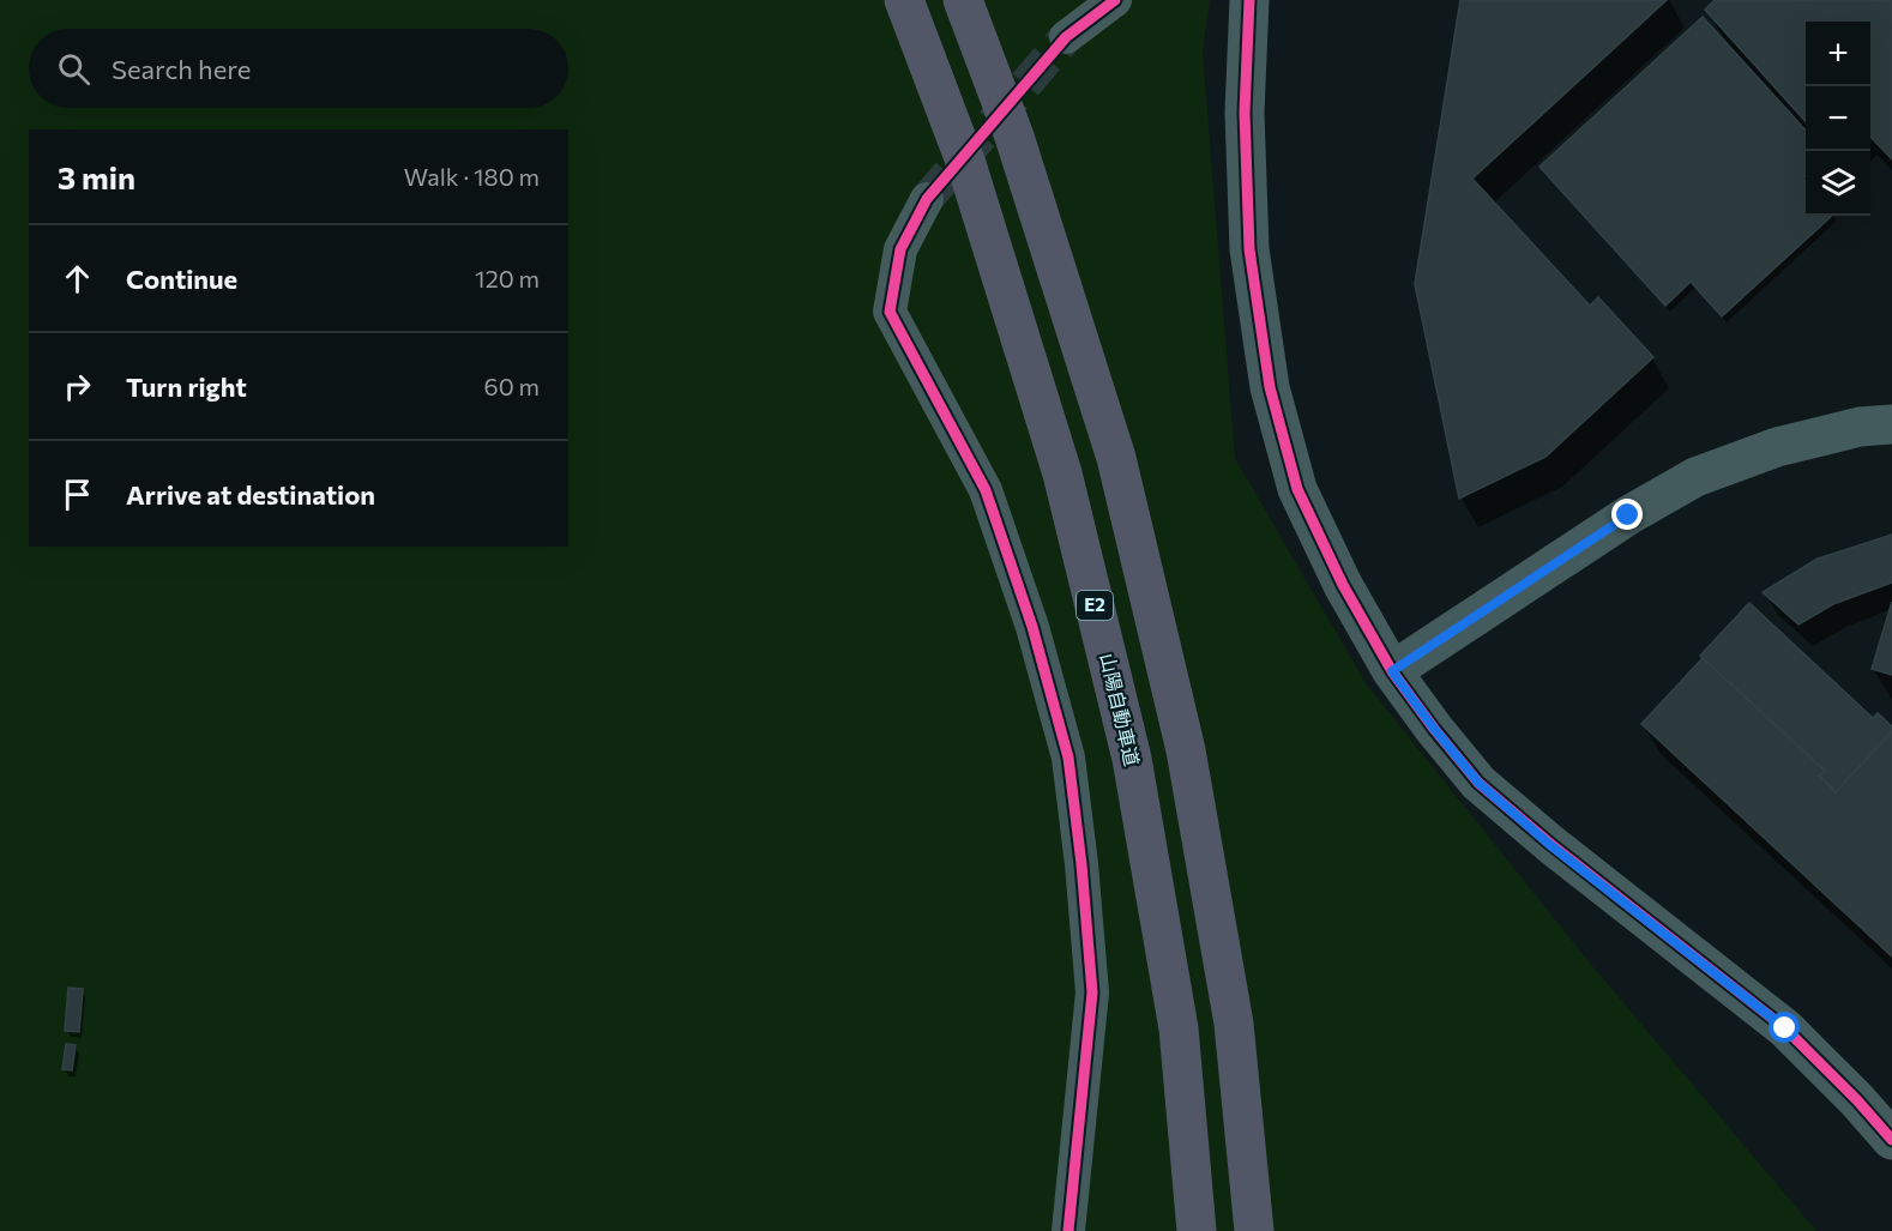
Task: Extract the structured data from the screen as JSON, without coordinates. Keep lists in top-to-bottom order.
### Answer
{
  "streets": {
    "highway": ["E2", "山陽自動車道"]
  },
  "page": {
    "map_buttons": ["+", "−"],
    "search": "Search here",
    "heading": ["3 min", "Walk · 180 m"],
    "list": [
      ["Continue", "120 m"],
      ["Turn right", "60 m"],
      "Arrive at destination"
    ]
  }
}
